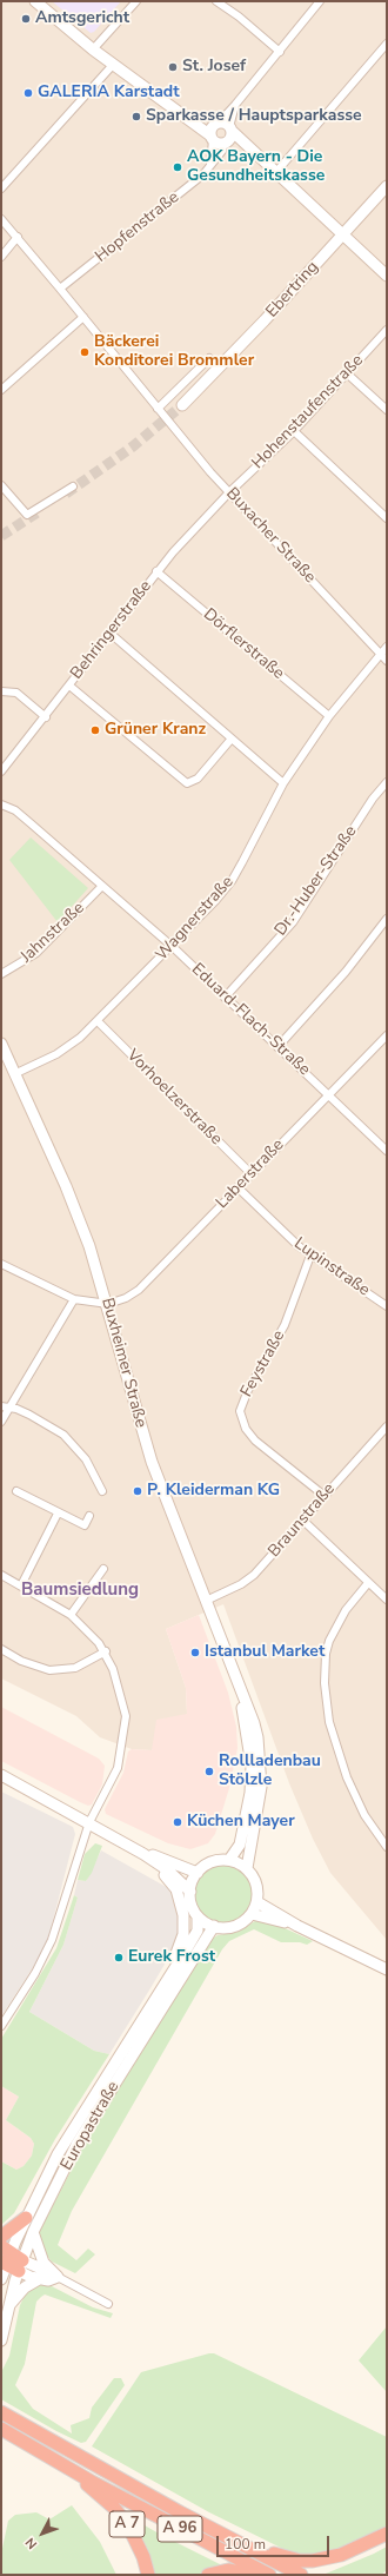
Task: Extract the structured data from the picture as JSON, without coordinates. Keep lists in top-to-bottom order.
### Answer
{
  "streets": {
    "highway": ["A 7", "A 96"],
    "main road": ["Ebertring", "Buxheimer Straße", "Europastraße"],
    "street": [
      "Hopfenstraße",
      "Hohenstaufenstraße",
      "Buxacher Straße",
      "Behringerstraße",
      "Dörflerstraße",
      "Dr.-Huber-Straße",
      "Wagnerstraße",
      "Jahnstraße",
      "Eduard-Flach-Straße",
      "Vorhoelzerstraße",
      "Laberstraße",
      "Lupinstraße",
      "Feystraße",
      "Braunstraße"
    ]
  },
  "crossings": [
    ["Hopfenstraße", "Buxacher Straße"],
    ["Hohenstaufenstraße", "Buxacher Straße"],
    ["Hohenstaufenstraße", "Behringerstraße"],
    ["Buxacher Straße", "Behringerstraße"],
    ["Buxacher Straße", "Wagnerstraße"],
    ["Behringerstraße", "Dörflerstraße"],
    ["Dörflerstraße", "Wagnerstraße"],
    ["Dr.-Huber-Straße", "Eduard-Flach-Straße"],
    ["Wagnerstraße", "Eduard-Flach-Straße"],
    ["Wagnerstraße", "Vorhoelzerstraße"],
    ["Wagnerstraße", "Buxheimer Straße"],
    ["Jahnstraße", "Eduard-Flach-Straße"],
    ["Eduard-Flach-Straße", "Laberstraße"],
    ["Vorhoelzerstraße", "Laberstraße"],
    ["Laberstraße", "Lupinstraße"],
    ["Laberstraße", "Buxheimer Straße"],
    ["Lupinstraße", "Feystraße"],
    ["Buxheimer Straße", "Braunstraße"],
    ["Buxheimer Straße", "Europastraße"],
    ["Feystraße", "Braunstraße"],
    ["A 7", "A 96"]
  ],
  "districts": ["Baumsiedlung"],
  "places": [
    "Amtsgericht",
    "St. Josef",
    "GALERIA Karstadt",
    "Sparkasse / Hauptsparkasse",
    "AOK Bayern - Die Gesundheitskasse",
    "Bäckerei Konditorei Brommler",
    "Grüner Kranz",
    "P. Kleiderman KG",
    "Istanbul Market",
    "Rollladenbau Stölzle",
    "Küchen Mayer",
    "Eurek Frost"
  ],
  "scale_bar": "100 m",
  "north": "bottom left"
}
